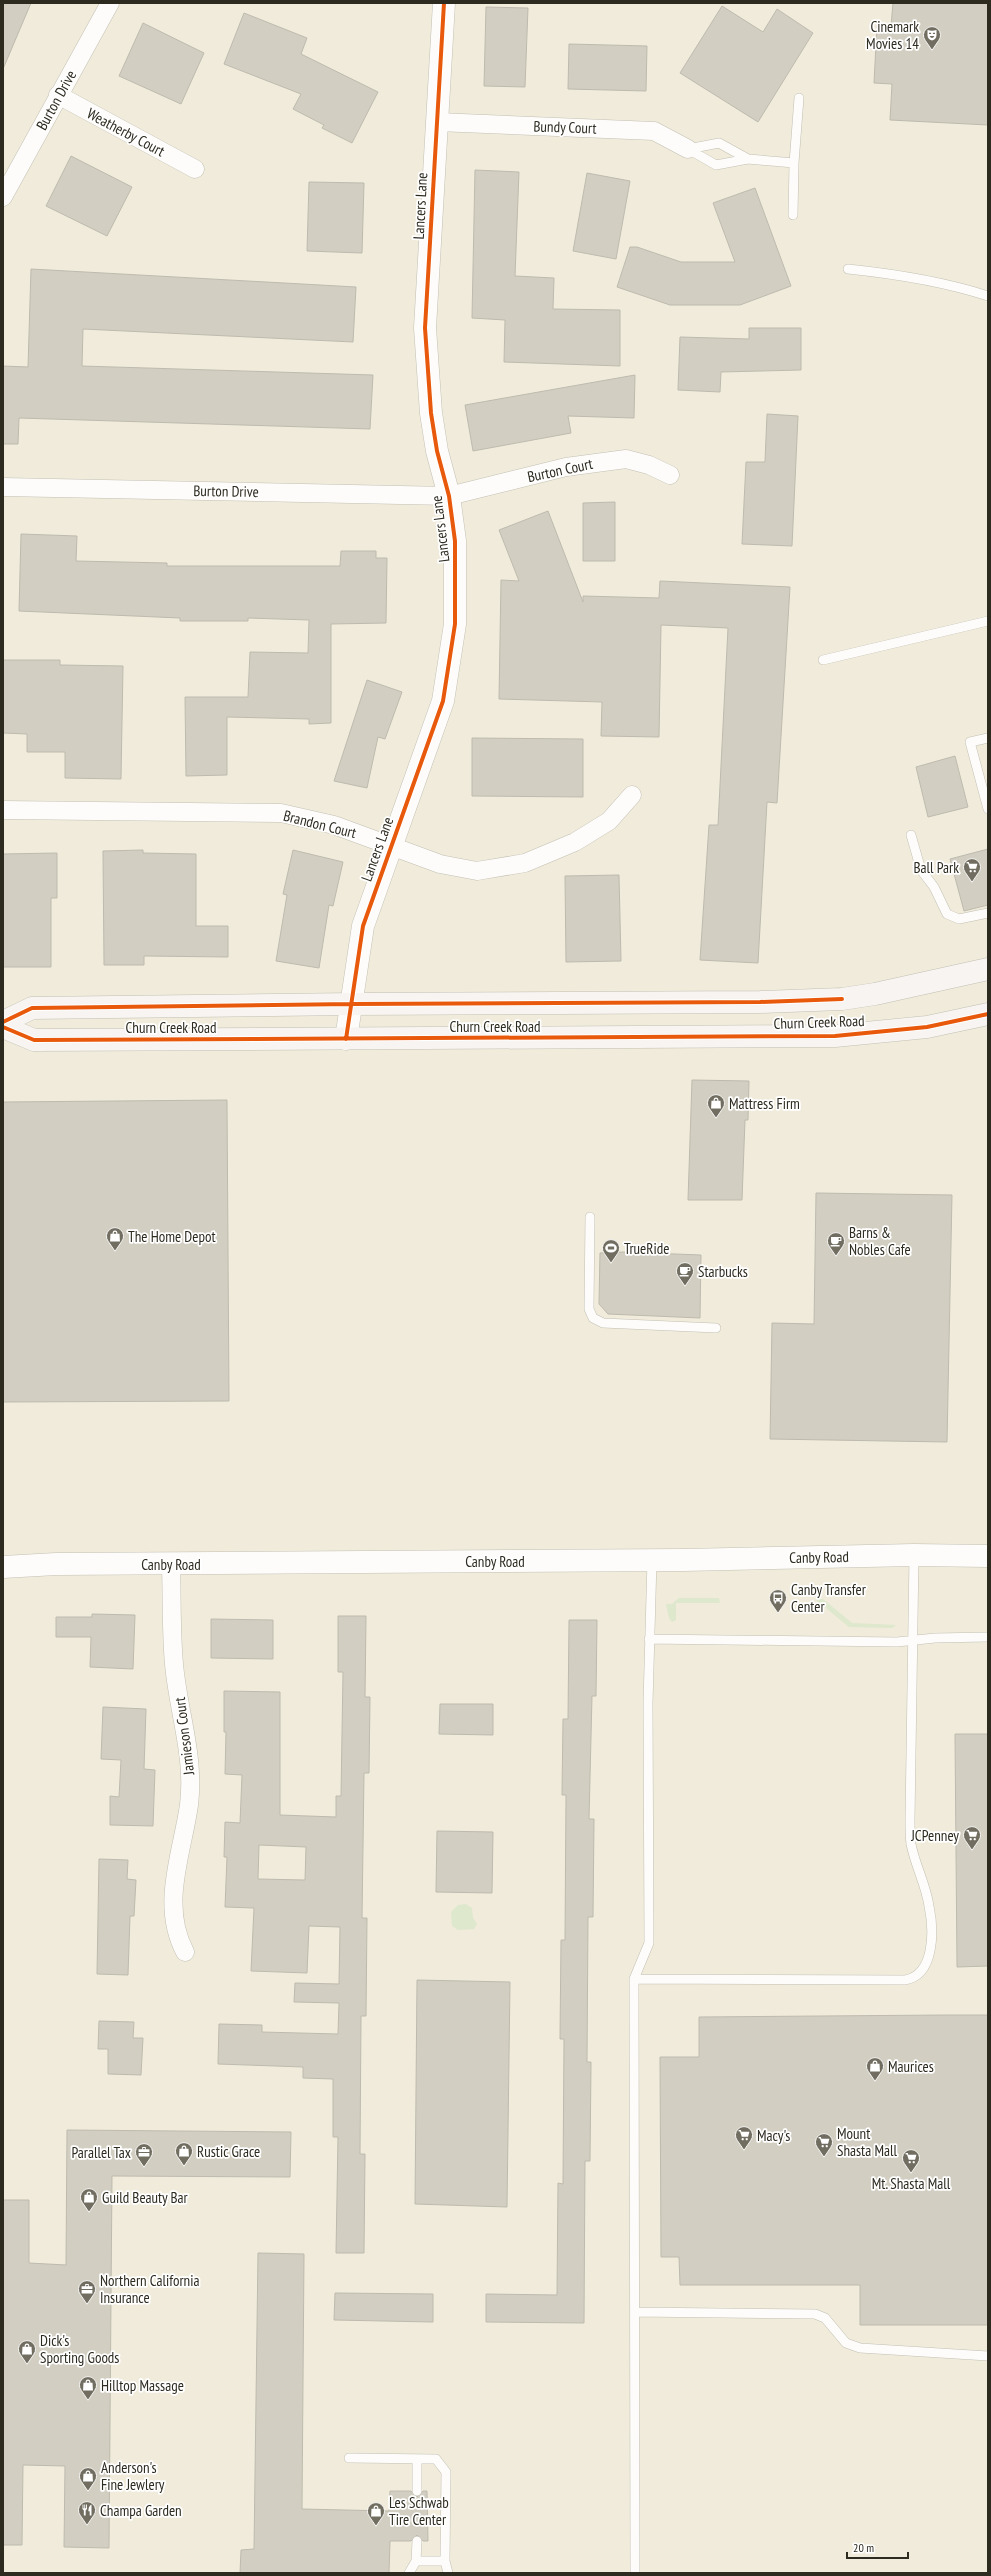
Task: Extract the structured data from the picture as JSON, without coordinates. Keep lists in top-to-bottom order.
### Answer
{
  "streets": {
    "main road": ["Churn Creek Road"],
    "street": [
      "Burton Drive",
      "Bundy Court",
      "Weatherby Court",
      "Lancers Lane",
      "Burton Court",
      "Brandon Court",
      "Canby Road",
      "Jamieson Court"
    ]
  },
  "crossings": [
    ["Burton Drive", "Weatherby Court"],
    ["Burton Drive", "Lancers Lane"],
    ["Burton Drive", "Burton Court"],
    ["Bundy Court", "Lancers Lane"],
    ["Lancers Lane", "Burton Court"],
    ["Lancers Lane", "Brandon Court"],
    ["Lancers Lane", "Churn Creek Road"],
    ["Canby Road", "Jamieson Court"]
  ],
  "places": {
    "theatre": ["Cinemark Movies 14"],
    "supermarket": [
      "Ball Park",
      "JCPenney",
      "Macy's",
      "Mount Shasta Mall",
      "Mt. Shasta Mall"
    ],
    "shop": [
      "Mattress Firm",
      "The Home Depot",
      "Maurices",
      "Rustic Grace",
      "Guild Beauty Bar",
      "Dick's Sporting Goods",
      "Hilltop Massage",
      "Anderson's Fine Jewlery",
      "Les Schwab Tire Center"
    ],
    "cafe": ["Barns & Nobles Cafe", "Starbucks"],
    "sports": ["TrueRide"],
    "bus stop": ["Canby Transfer Center"],
    "office": ["Parallel Tax", "Northern California Insurance"],
    "restaurant": ["Champa Garden"]
  },
  "scale_bar": "20 m"
}
